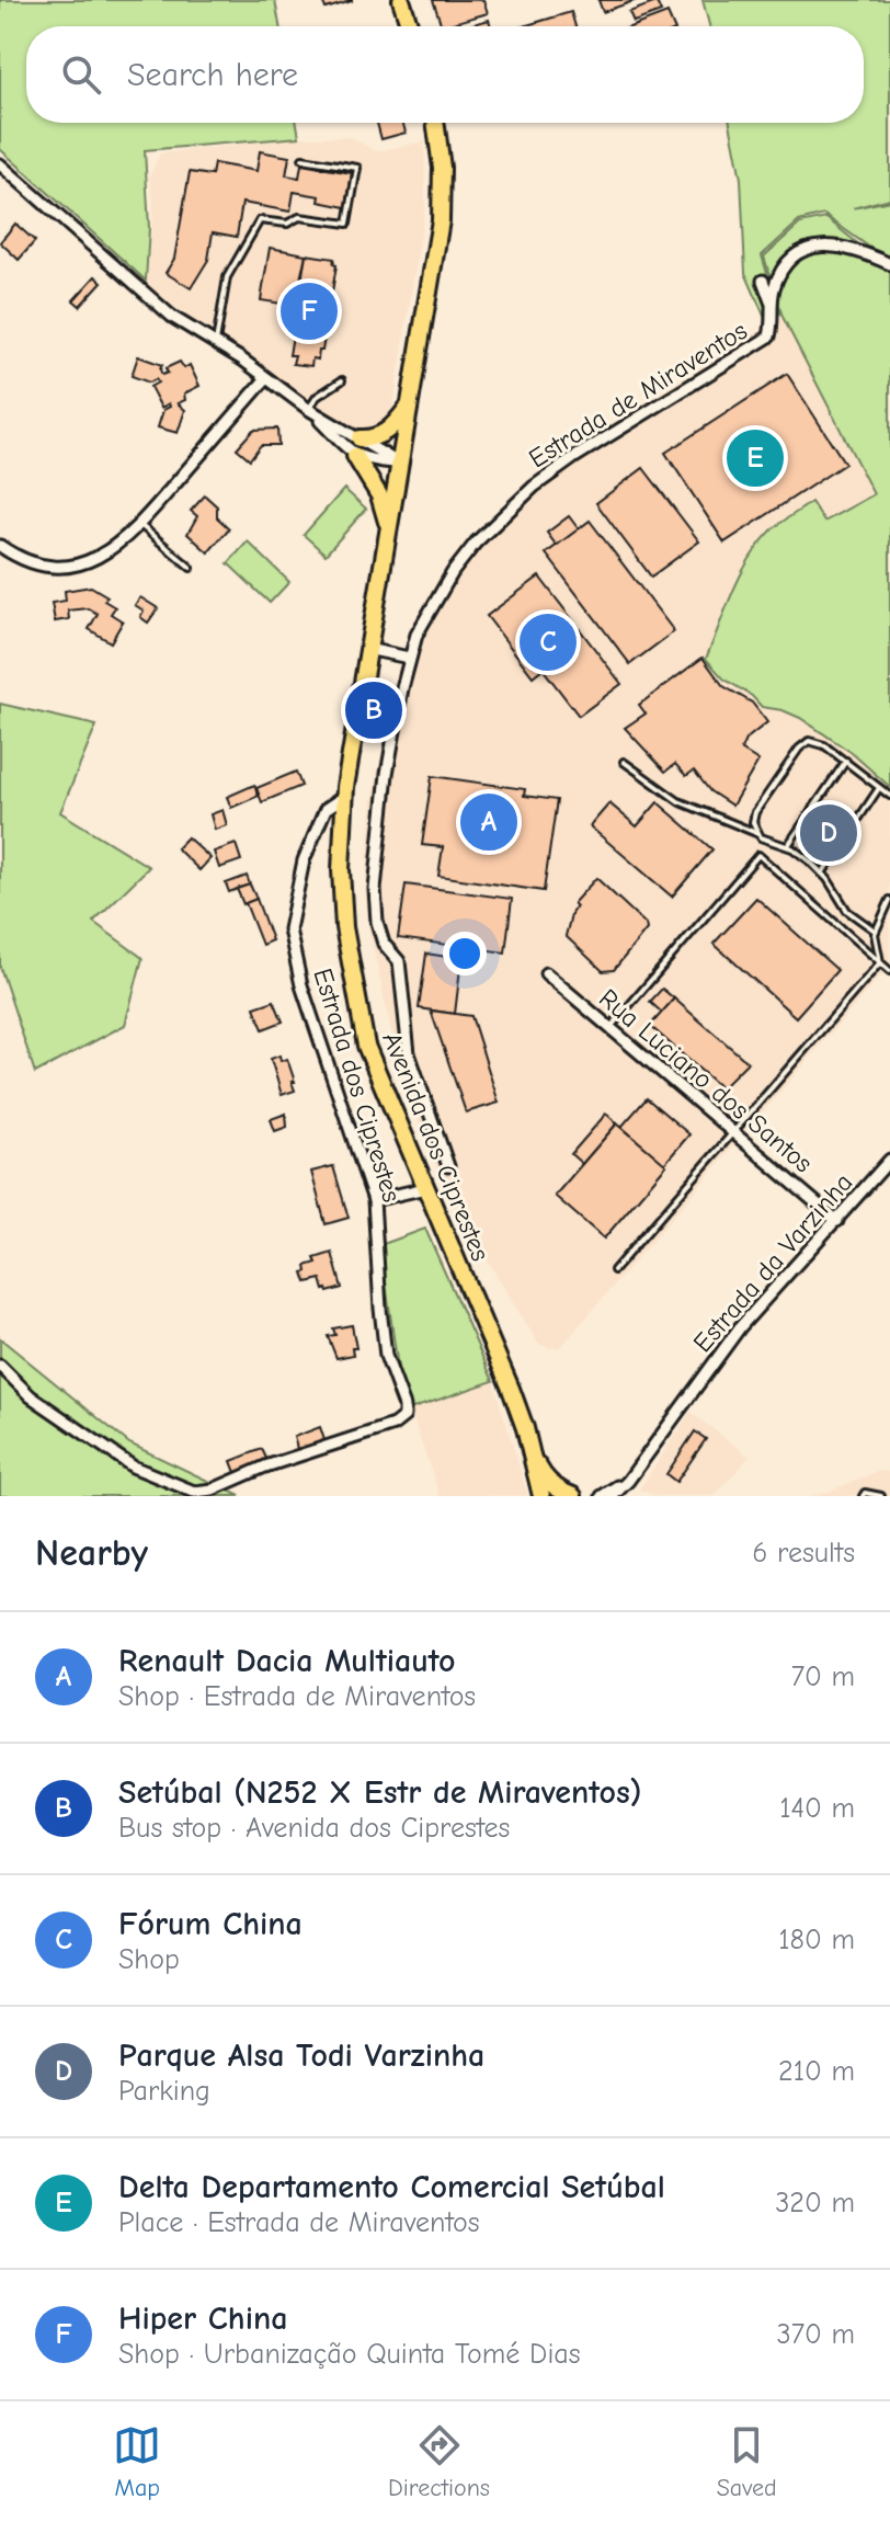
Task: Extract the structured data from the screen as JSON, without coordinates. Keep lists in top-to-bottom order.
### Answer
{
  "streets": {
    "main road": ["Avenida dos Ciprestes"],
    "street": [
      "Estrada de Miraventos",
      "Rua Luciano dos Santos",
      "Estrada dos Ciprestes",
      "Estrada da Varzinha"
    ]
  },
  "crossings": [
    ["Rua Luciano dos Santos", "Estrada da Varzinha"],
    ["Estrada dos Ciprestes", "Avenida dos Ciprestes"]
  ],
  "page": {
    "search": "Search here",
    "pins": [
      "F",
      "E",
      "C",
      "B",
      "A",
      "D"
    ],
    "heading": ["Nearby", "6 results"],
    "list": [
      {
        "mark": "A",
        "name": "Renault Dacia Multiauto",
        "note": "Shop · Estrada de Miraventos",
        "value": "70 m"
      },
      {
        "mark": "B",
        "name": "Setúbal (N252 X Estr de Miraventos)",
        "note": "Bus stop · Avenida dos Ciprestes",
        "value": "140 m"
      },
      {
        "mark": "C",
        "name": "Fórum China",
        "note": "Shop",
        "value": "180 m"
      },
      {
        "mark": "D",
        "name": "Parque Alsa Todi Varzinha",
        "note": "Parking",
        "value": "210 m"
      },
      {
        "mark": "E",
        "name": "Delta Departamento Comercial Setúbal",
        "note": "Place · Estrada de Miraventos",
        "value": "320 m"
      },
      {
        "mark": "F",
        "name": "Hiper China",
        "note": "Shop · Urbanização Quinta Tomé Dias",
        "value": "370 m"
      }
    ],
    "nav": ["Map", "Directions", "Saved"]
  }
}
